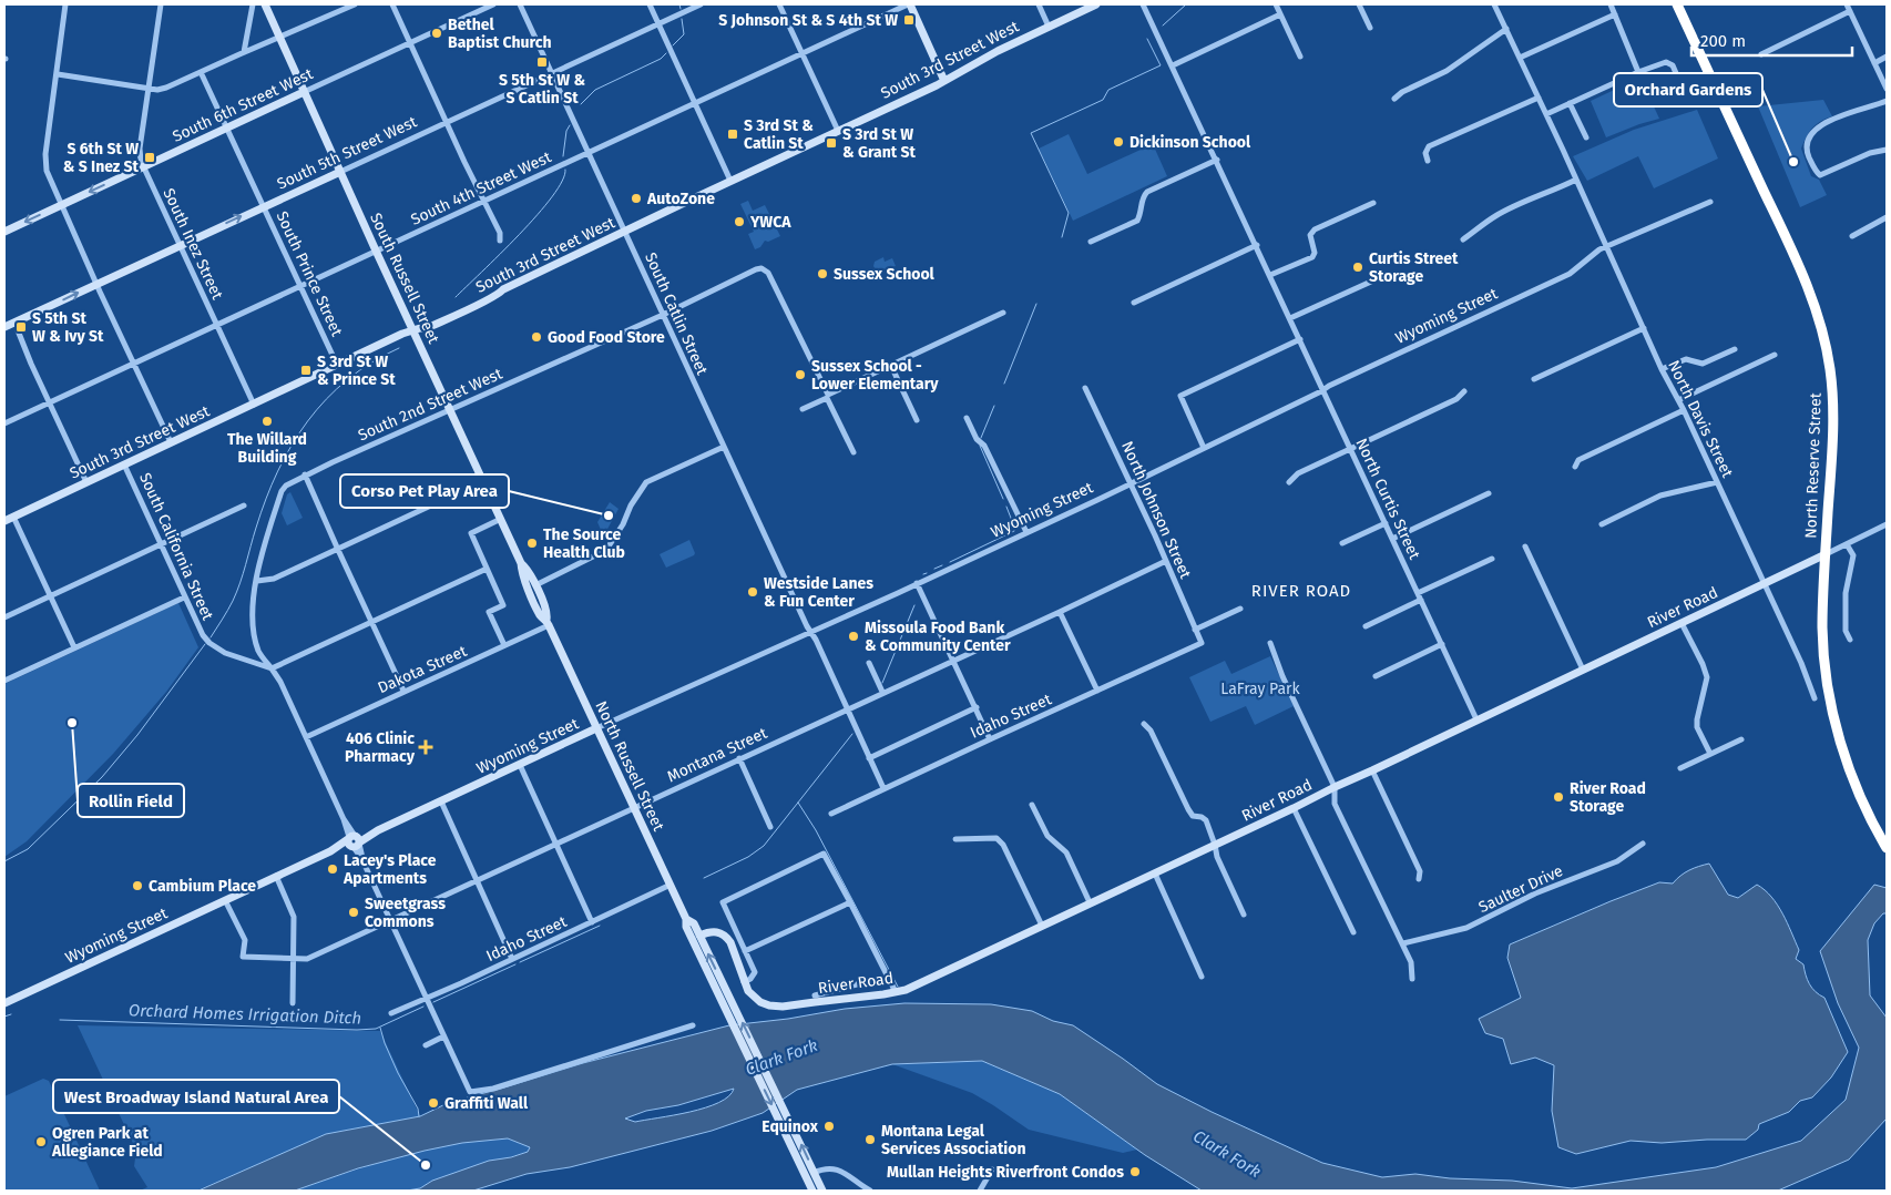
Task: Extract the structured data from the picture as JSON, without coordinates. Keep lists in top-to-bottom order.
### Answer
{
  "streets": {
    "highway": ["North Reserve Street"],
    "main road": [
      "South 3rd Street West",
      "South 6th Street West",
      "South 5th Street West",
      "South Russell Street",
      "Wyoming Street",
      "River Road",
      "North Russell Street"
    ],
    "street": [
      "South 4th Street West",
      "South Inez Street",
      "South Prince Street",
      "South Catlin Street",
      "South 2nd Street West",
      "North Davis Street",
      "North Curtis Street",
      "North Johnson Street",
      "South California Street",
      "Dakota Street",
      "Idaho Street",
      "Montana Street",
      "Saulter Drive"
    ]
  },
  "crossings": [
    ["South 3rd Street West", "South Inez Street"],
    ["South 3rd Street West", "South Prince Street"],
    ["South 3rd Street West", "South Russell Street"],
    ["South 3rd Street West", "South Catlin Street"],
    ["South 3rd Street West", "South California Street"],
    ["South 6th Street West", "South Inez Street"],
    ["South 6th Street West", "South Prince Street"],
    ["South 6th Street West", "South Russell Street"],
    ["South 5th Street West", "South Inez Street"],
    ["South 5th Street West", "South Prince Street"],
    ["South 5th Street West", "South Russell Street"],
    ["South 5th Street West", "South Catlin Street"],
    ["South 4th Street West", "South Inez Street"],
    ["South 4th Street West", "South Prince Street"],
    ["South 4th Street West", "South Russell Street"],
    ["South 4th Street West", "South Catlin Street"],
    ["South Russell Street", "South 2nd Street West"],
    ["South Russell Street", "Dakota Street"],
    ["South Russell Street", "North Russell Street"],
    ["South Catlin Street", "Wyoming Street"],
    ["South Catlin Street", "South 2nd Street West"],
    ["South Catlin Street", "Idaho Street"],
    ["South Catlin Street", "Montana Street"],
    ["Wyoming Street", "North Davis Street"],
    ["Wyoming Street", "North Curtis Street"],
    ["Wyoming Street", "North Johnson Street"],
    ["Wyoming Street", "Montana Street"],
    ["Wyoming Street", "North Russell Street"],
    ["South 2nd Street West", "South California Street"],
    ["North Davis Street", "River Road"],
    ["North Reserve Street", "River Road"],
    ["North Curtis Street", "River Road"],
    ["North Johnson Street", "Idaho Street"],
    ["North Johnson Street", "Montana Street"],
    ["River Road", "North Russell Street"],
    ["Dakota Street", "North Russell Street"],
    ["Idaho Street", "North Russell Street"],
    ["Montana Street", "North Russell Street"]
  ],
  "districts": ["RIVER ROAD"],
  "water": ["Orchard Homes Irrigation Ditch", "Clark Fork"],
  "parks": ["LaFray Park"],
  "places": {
    "transit": [
      "S Johnson St & S 4th St W",
      "S 5th St W & S Catlin St",
      "S 3rd St & Catlin St",
      "S 3rd St W & Grant St",
      "S 6th St W & S Inez St",
      "S 5th St W & Ivy St",
      "S 3rd St W & Prince St"
    ],
    "other": [
      "Bethel Baptist Church",
      "Dickinson School",
      "Orchard Gardens",
      "AutoZone",
      "YWCA",
      "Curtis Street Storage",
      "Sussex School",
      "Good Food Store",
      "Sussex School - Lower Elementary",
      "The Willard Building",
      "Corso Pet Play Area",
      "The Source Health Club",
      "Westside Lanes & Fun Center",
      "Missoula Food Bank & Community Center",
      "Rollin Field",
      "River Road Storage",
      "Lacey's Place Apartments",
      "Cambium Place",
      "Sweetgrass Commons",
      "Graffiti Wall",
      "Equinox",
      "Montana Legal Services Association",
      "Ogren Park at Allegiance Field",
      "West Broadway Island Natural Area",
      "Mullan Heights Riverfront Condos"
    ],
    "health": ["406 Clinic Pharmacy"]
  },
  "scale_bar": "200 m"
}
